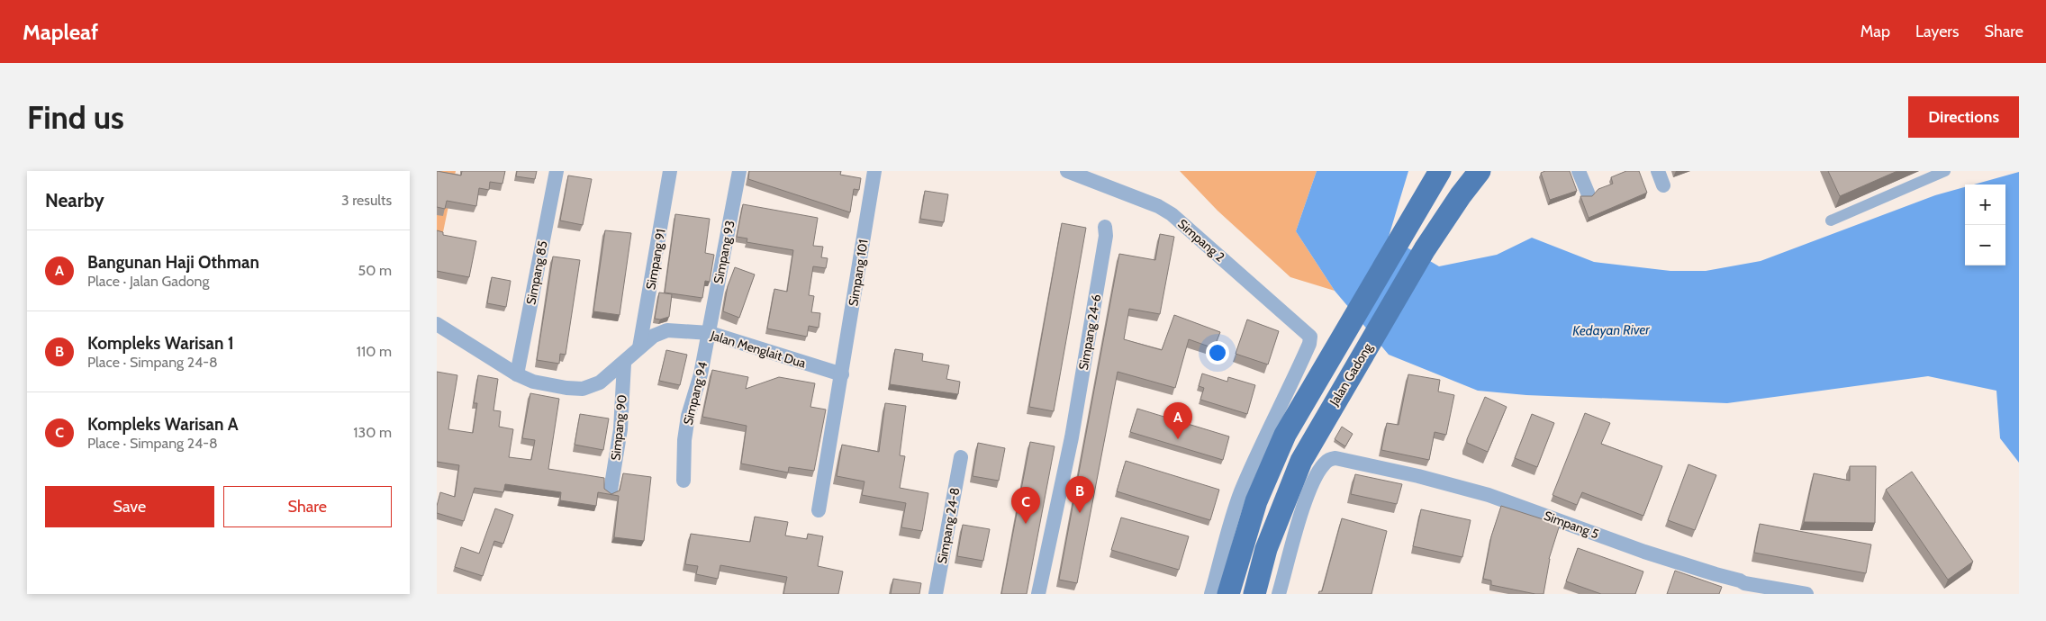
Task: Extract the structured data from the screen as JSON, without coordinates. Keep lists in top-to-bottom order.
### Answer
{
  "streets": {
    "main road": ["Jalan Gadong"],
    "street": [
      "Simpang 2",
      "Simpang 93",
      "Simpang 91",
      "Simpang 85",
      "Simpang 101",
      "Simpang 24-6",
      "Jalan Menglait Dua",
      "Simpang 94",
      "Simpang 90",
      "Simpang 5",
      "Simpang 24-8"
    ]
  },
  "crossings": [
    ["Simpang 93", "Jalan Menglait Dua"],
    ["Simpang 93", "Simpang 94"],
    ["Simpang 91", "Jalan Menglait Dua"],
    ["Simpang 85", "Jalan Menglait Dua"],
    ["Simpang 101", "Jalan Menglait Dua"],
    ["Jalan Menglait Dua", "Simpang 94"],
    ["Jalan Menglait Dua", "Simpang 90"]
  ],
  "water": ["Kedayan River"],
  "page": {
    "header": "Mapleaf",
    "nav": ["Map", "Layers", "Share"],
    "buttons": [
      "Directions",
      ["Save", "Share"]
    ],
    "title": "Find us",
    "heading": ["Nearby", "3 results"],
    "map_buttons": ["+", "−"],
    "list": [
      {
        "mark": "A",
        "name": "Bangunan Haji Othman",
        "note": "Place · Jalan Gadong",
        "value": "50 m"
      },
      {
        "mark": "B",
        "name": "Kompleks Warisan 1",
        "note": "Place · Simpang 24-8",
        "value": "110 m"
      },
      {
        "mark": "C",
        "name": "Kompleks Warisan A",
        "note": "Place · Simpang 24-8",
        "value": "130 m"
      }
    ],
    "pins": ["A", "B", "C"]
  }
}
